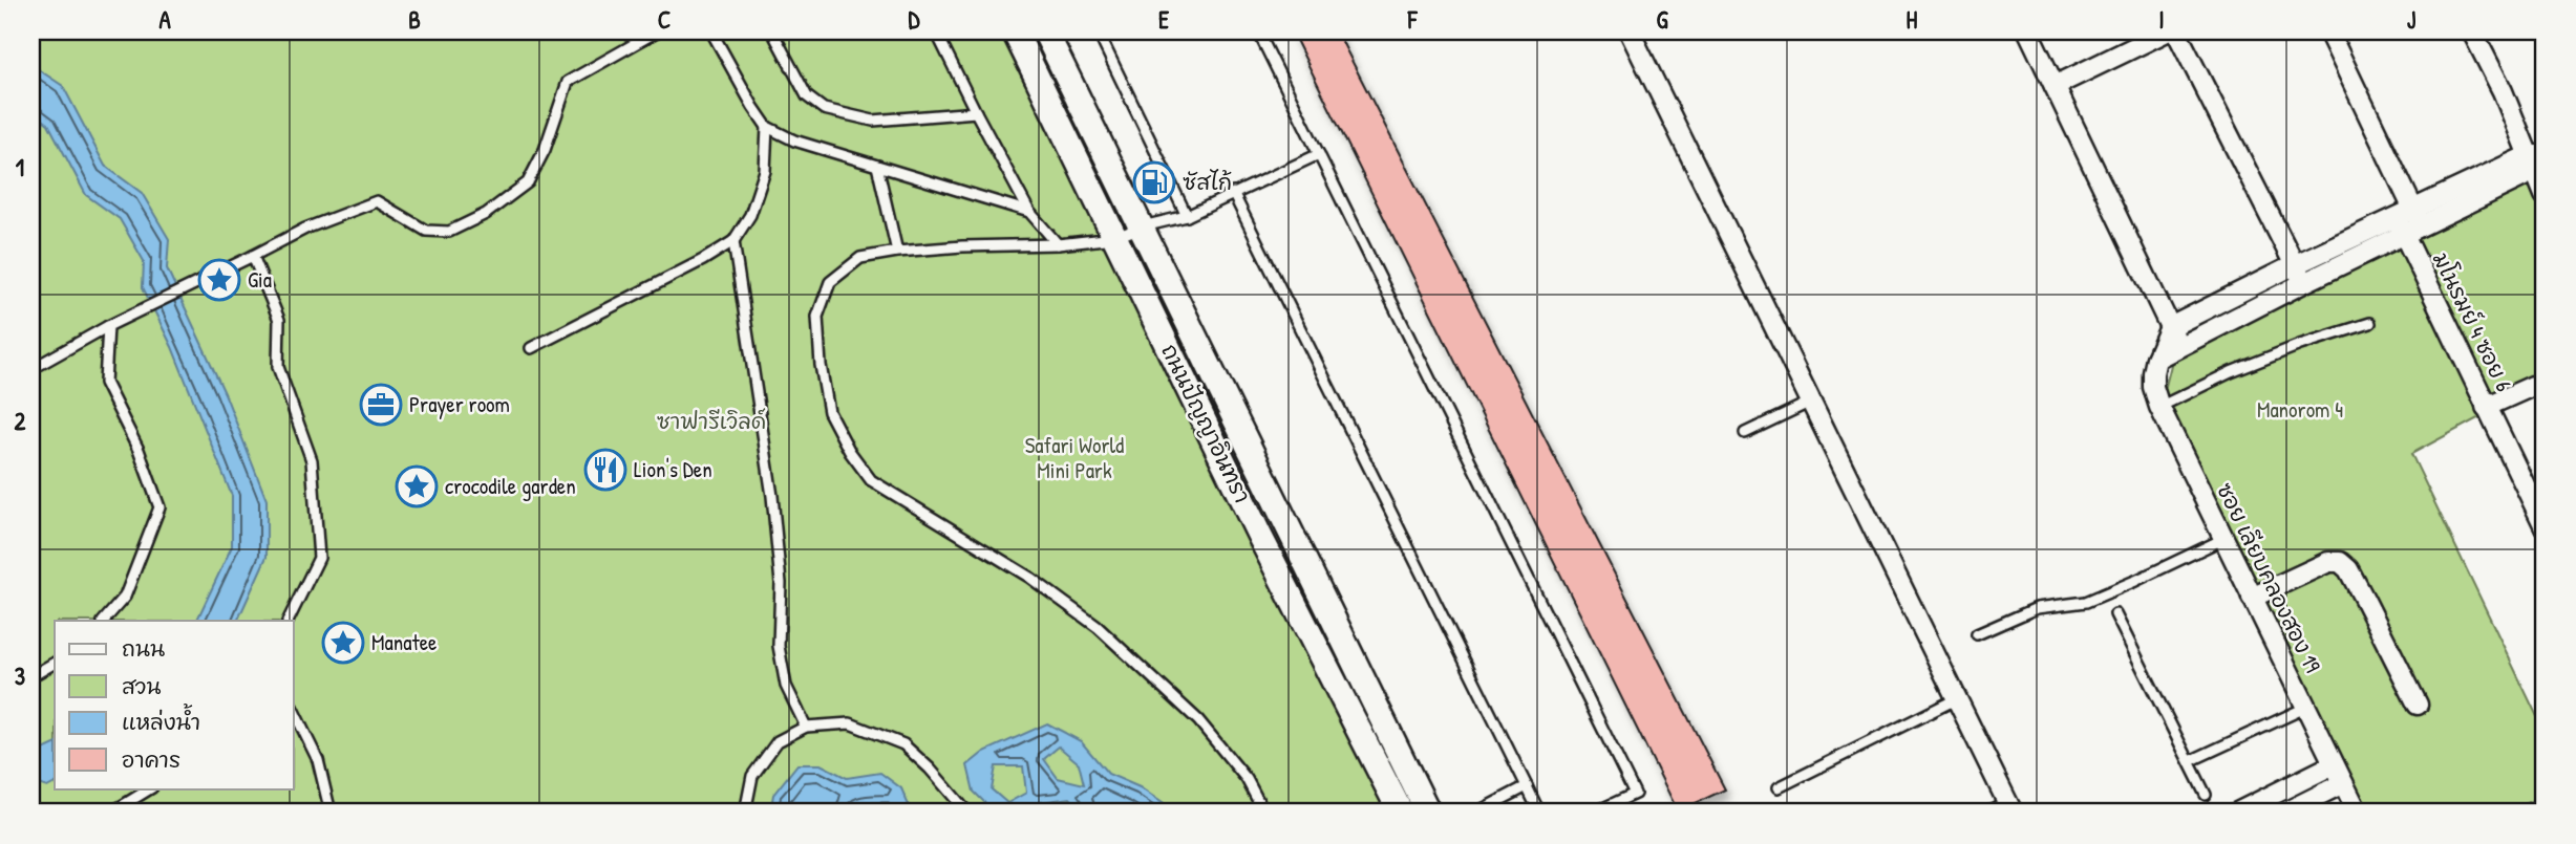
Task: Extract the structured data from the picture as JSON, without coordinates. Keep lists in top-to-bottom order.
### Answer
{
  "streets": {
    "street": ["มโนรมย์ 4 ซอย 6", "ถนนปัญญาอินทรา", "ซอย เลียบคลองสอง 19"]
  },
  "parks": ["Manorom 4", "ซาฟารีเวิลด์", "Safari World Mini Park"],
  "places": {
    "fuel station": ["ซัสไก้"],
    "place": ["Gia", "crocodile garden", "Manatee"],
    "office": ["Prayer room"],
    "restaurant": ["Lion's Den"]
  },
  "legend": [
    "ถนน",
    "สวน",
    "แหล่งน้ำ",
    "อาคาร"
  ],
  "grid": {
    "columns": [
      "A",
      "B",
      "C",
      "D",
      "E",
      "F",
      "G",
      "H",
      "I",
      "J"
    ],
    "rows": ["1", "2", "3"]
  }
}
